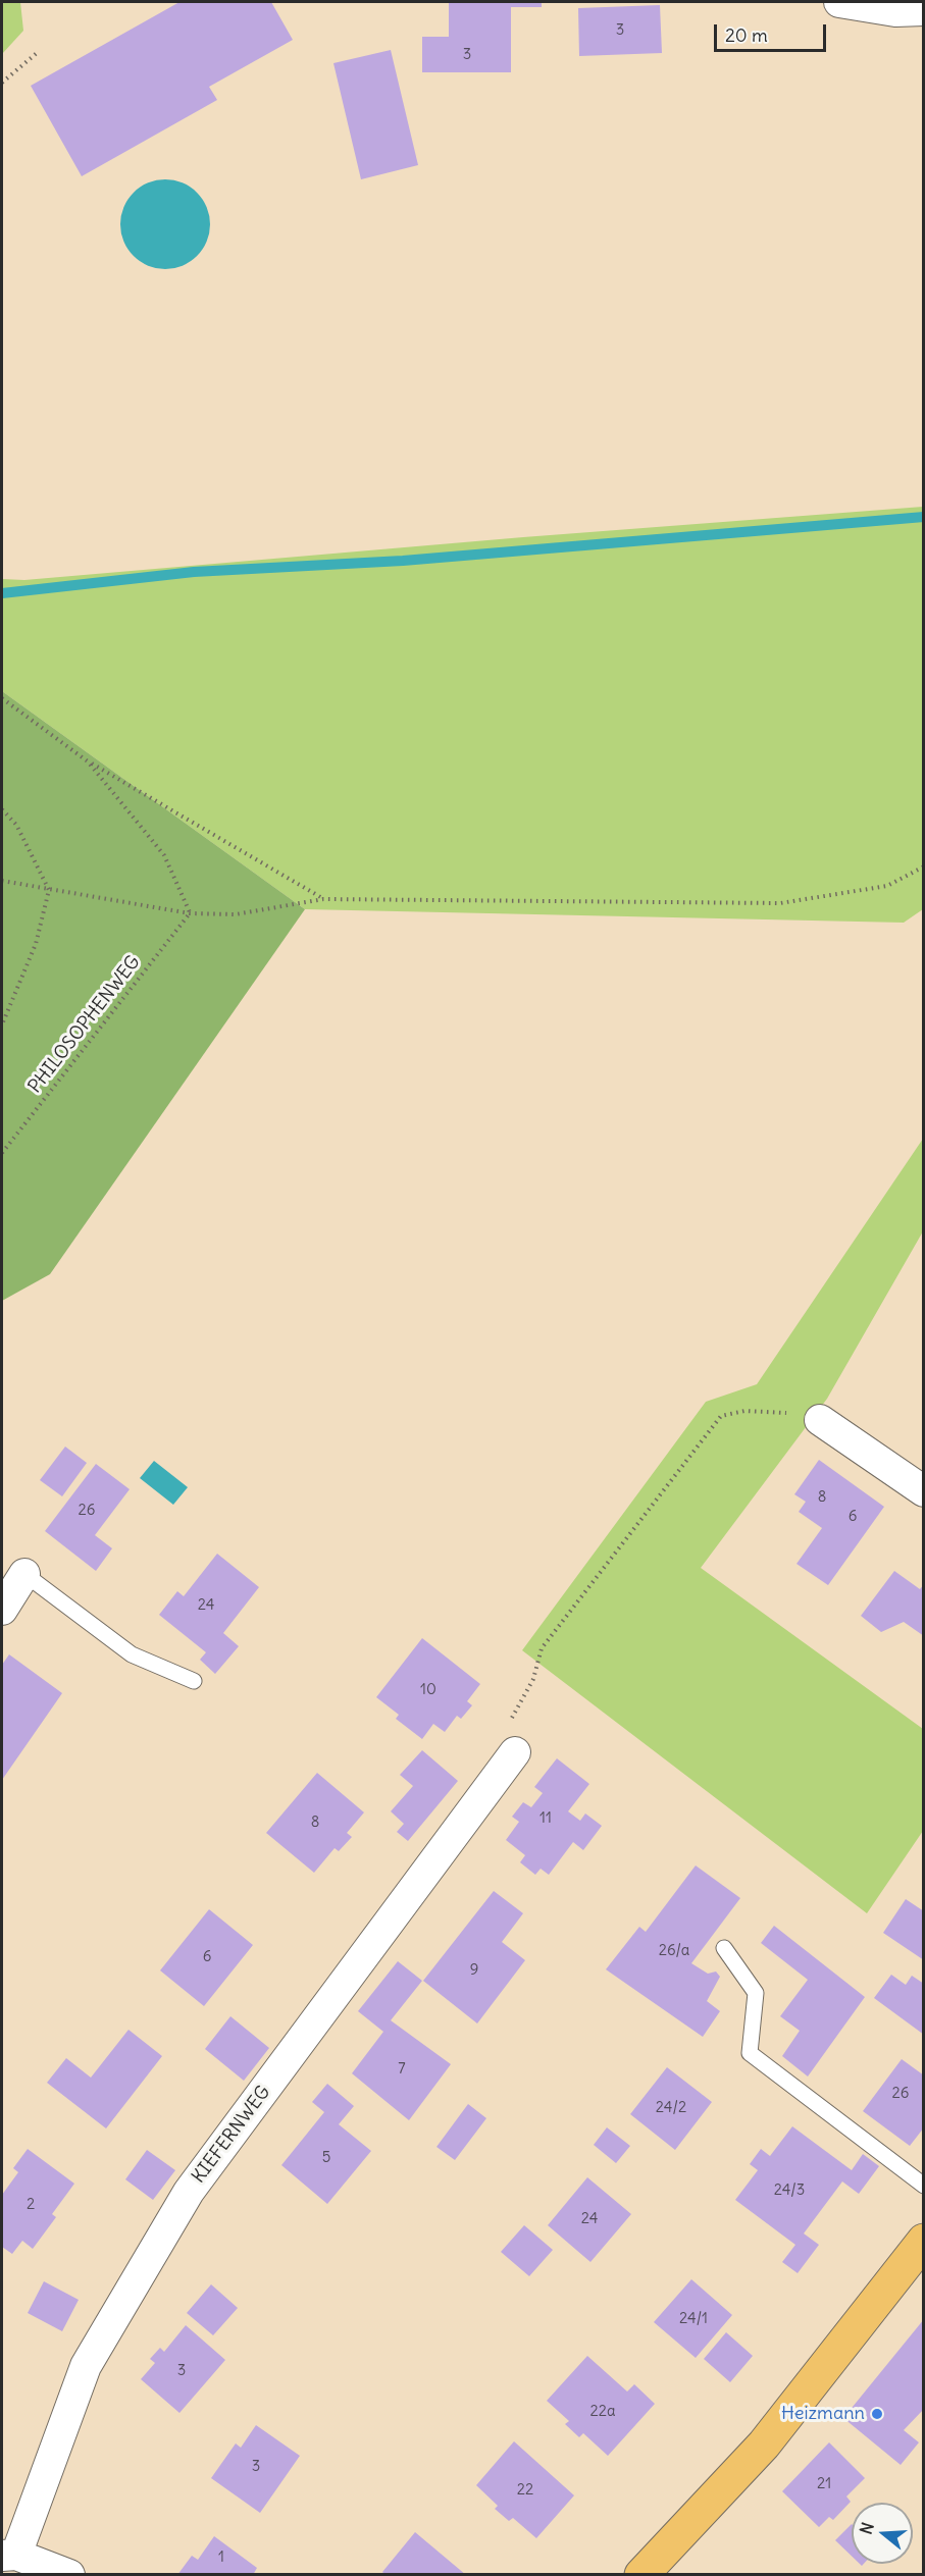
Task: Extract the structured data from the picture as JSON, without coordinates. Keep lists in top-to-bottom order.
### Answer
{
  "streets": {
    "street": ["KIEFERNWEG"],
    "path": ["PHILOSOPHENWEG"]
  },
  "places": ["Heizmann"],
  "house_numbers": [
    "3",
    "3",
    "8",
    "26",
    "6",
    "24",
    "10",
    "11",
    "8",
    "26/a",
    "6",
    "9",
    "7",
    "26",
    "24/2",
    "5",
    "24/3",
    "2",
    "24",
    "24/1",
    "3",
    "22a",
    "3",
    "21",
    "22",
    "1"
  ],
  "scale_bar": "20 m",
  "north": "left"
}
